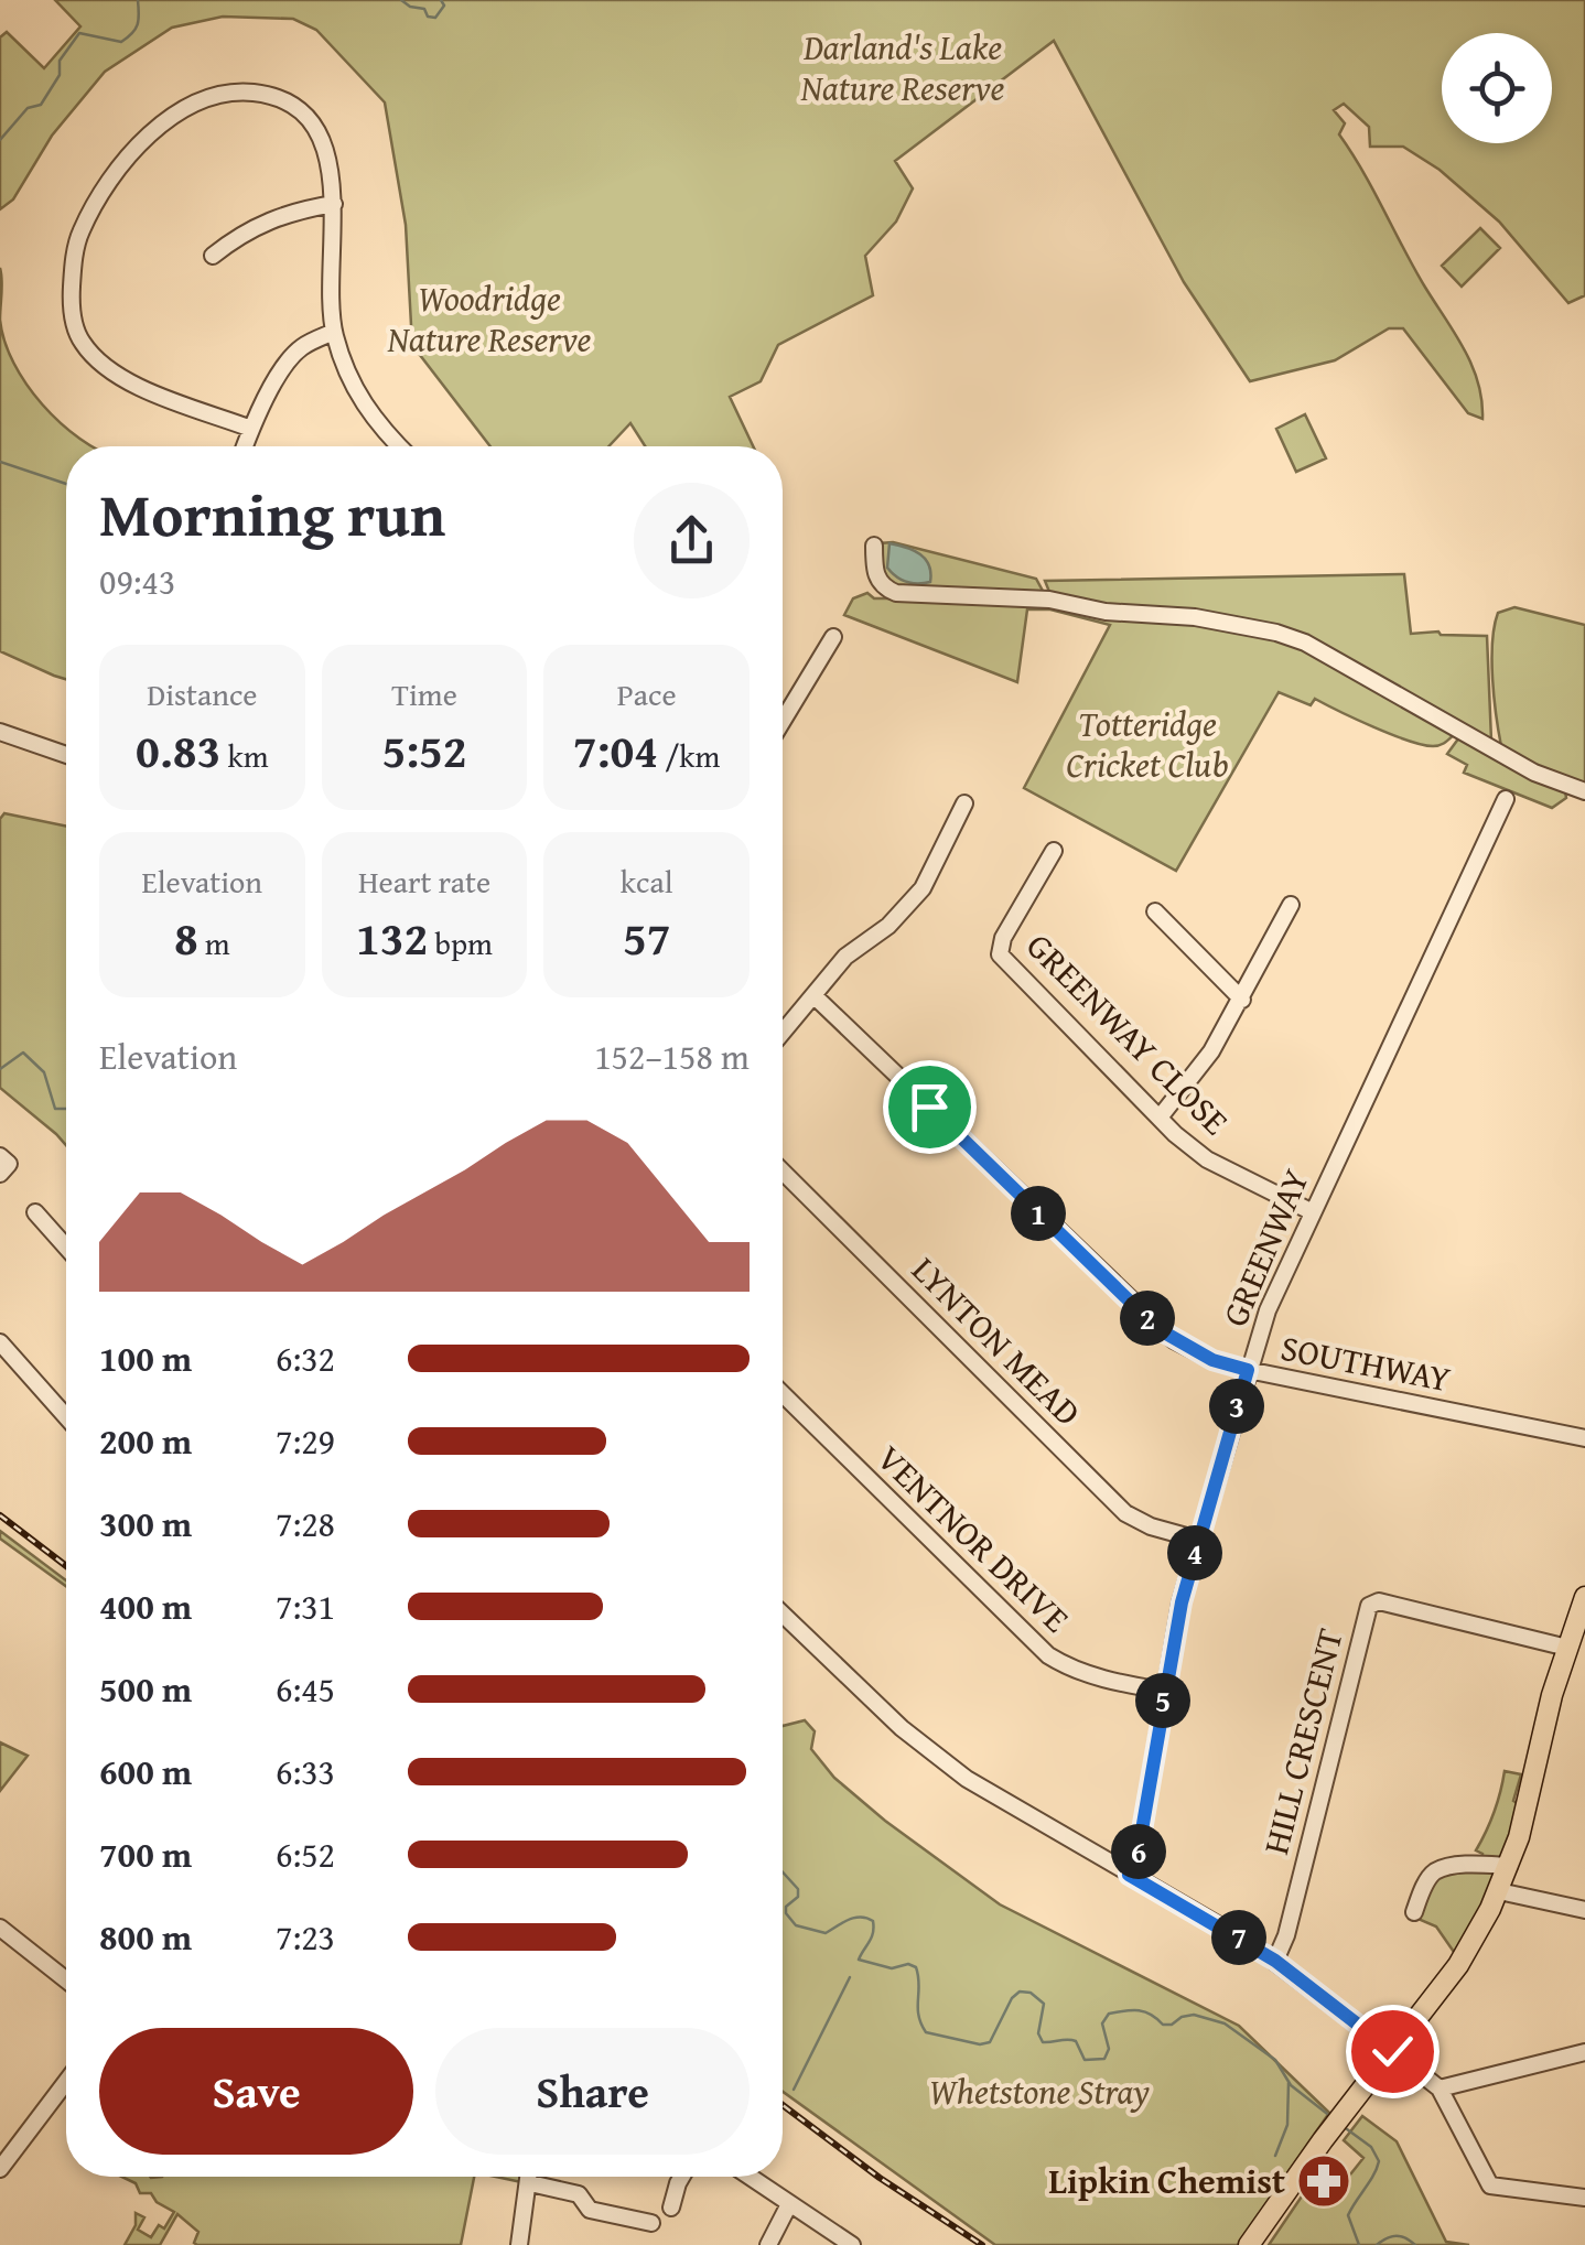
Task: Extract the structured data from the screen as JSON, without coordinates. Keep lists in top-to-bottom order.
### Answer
{
  "streets": {
    "street": [
      "GREENWAY CLOSE",
      "GREENWAY",
      "LYNTON MEAD",
      "SOUTHWAY",
      "VENTNOR DRIVE",
      "HILL CRESCENT"
    ]
  },
  "crossings": [
    ["GREENWAY CLOSE", "GREENWAY"],
    ["GREENWAY", "LYNTON MEAD"],
    ["GREENWAY", "SOUTHWAY"],
    ["GREENWAY", "VENTNOR DRIVE"]
  ],
  "parks": [
    "Darland's Lake Nature Reserve",
    "Woodridge Nature Reserve",
    "Totteridge Cricket Club",
    "Whetstone Stray"
  ],
  "places": {
    "pharmacy": ["Lipkin Chemist"]
  },
  "page": {
    "heading": ["Morning run", "09:43"],
    "stats": [
      ["Distance", "0.83 km"],
      ["Time", "5:52"],
      ["Pace", "7:04 /km"],
      ["Elevation", "8 m"],
      ["Heart rate", "132 bpm"],
      ["kcal", "57"]
    ],
    "chart": ["Elevation", "152–158 m"],
    "pins": [
      "1",
      "2",
      "3",
      "4",
      "5",
      "6",
      "7"
    ],
    "list": [
      {
        "name": "100 m",
        "note": "6:32"
      },
      {
        "name": "200 m",
        "note": "7:29"
      },
      {
        "name": "300 m",
        "note": "7:28"
      },
      {
        "name": "400 m",
        "note": "7:31"
      },
      {
        "name": "500 m",
        "note": "6:45"
      },
      {
        "name": "600 m",
        "note": "6:33"
      },
      {
        "name": "700 m",
        "note": "6:52"
      },
      {
        "name": "800 m",
        "note": "7:23"
      }
    ],
    "buttons": ["Save", "Share"]
  }
}
